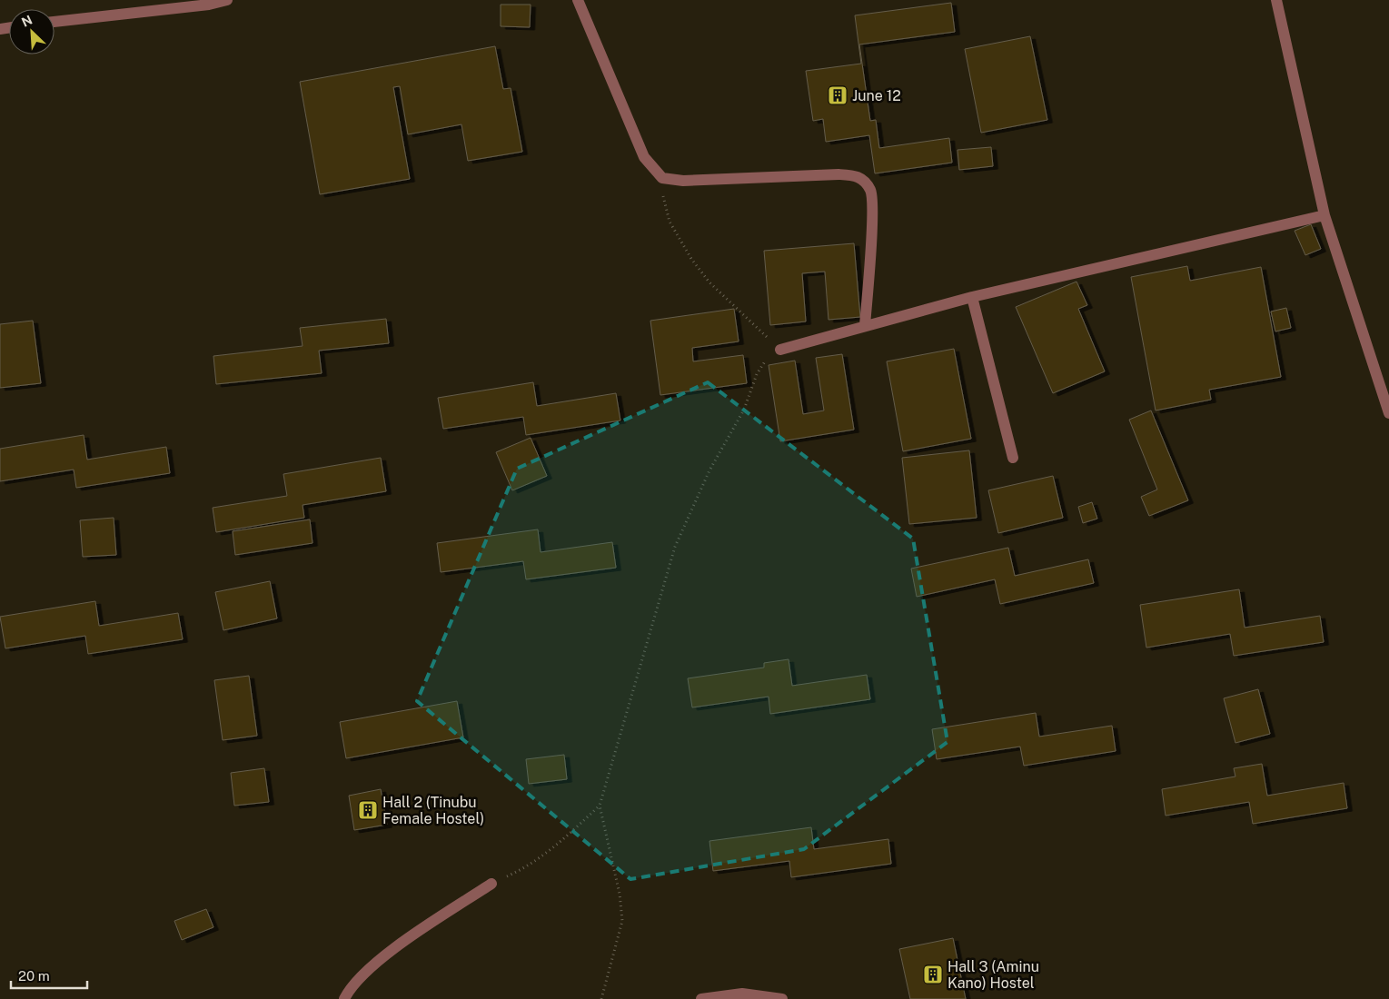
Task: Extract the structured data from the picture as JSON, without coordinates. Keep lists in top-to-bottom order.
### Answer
{
  "places": {
    "building": ["June 12", "Hall 2 (Tinubu Female Hostel)", "Hall 3 (Aminu Kano) Hostel"]
  },
  "scale_bar": "20 m",
  "north": "top left"
}
